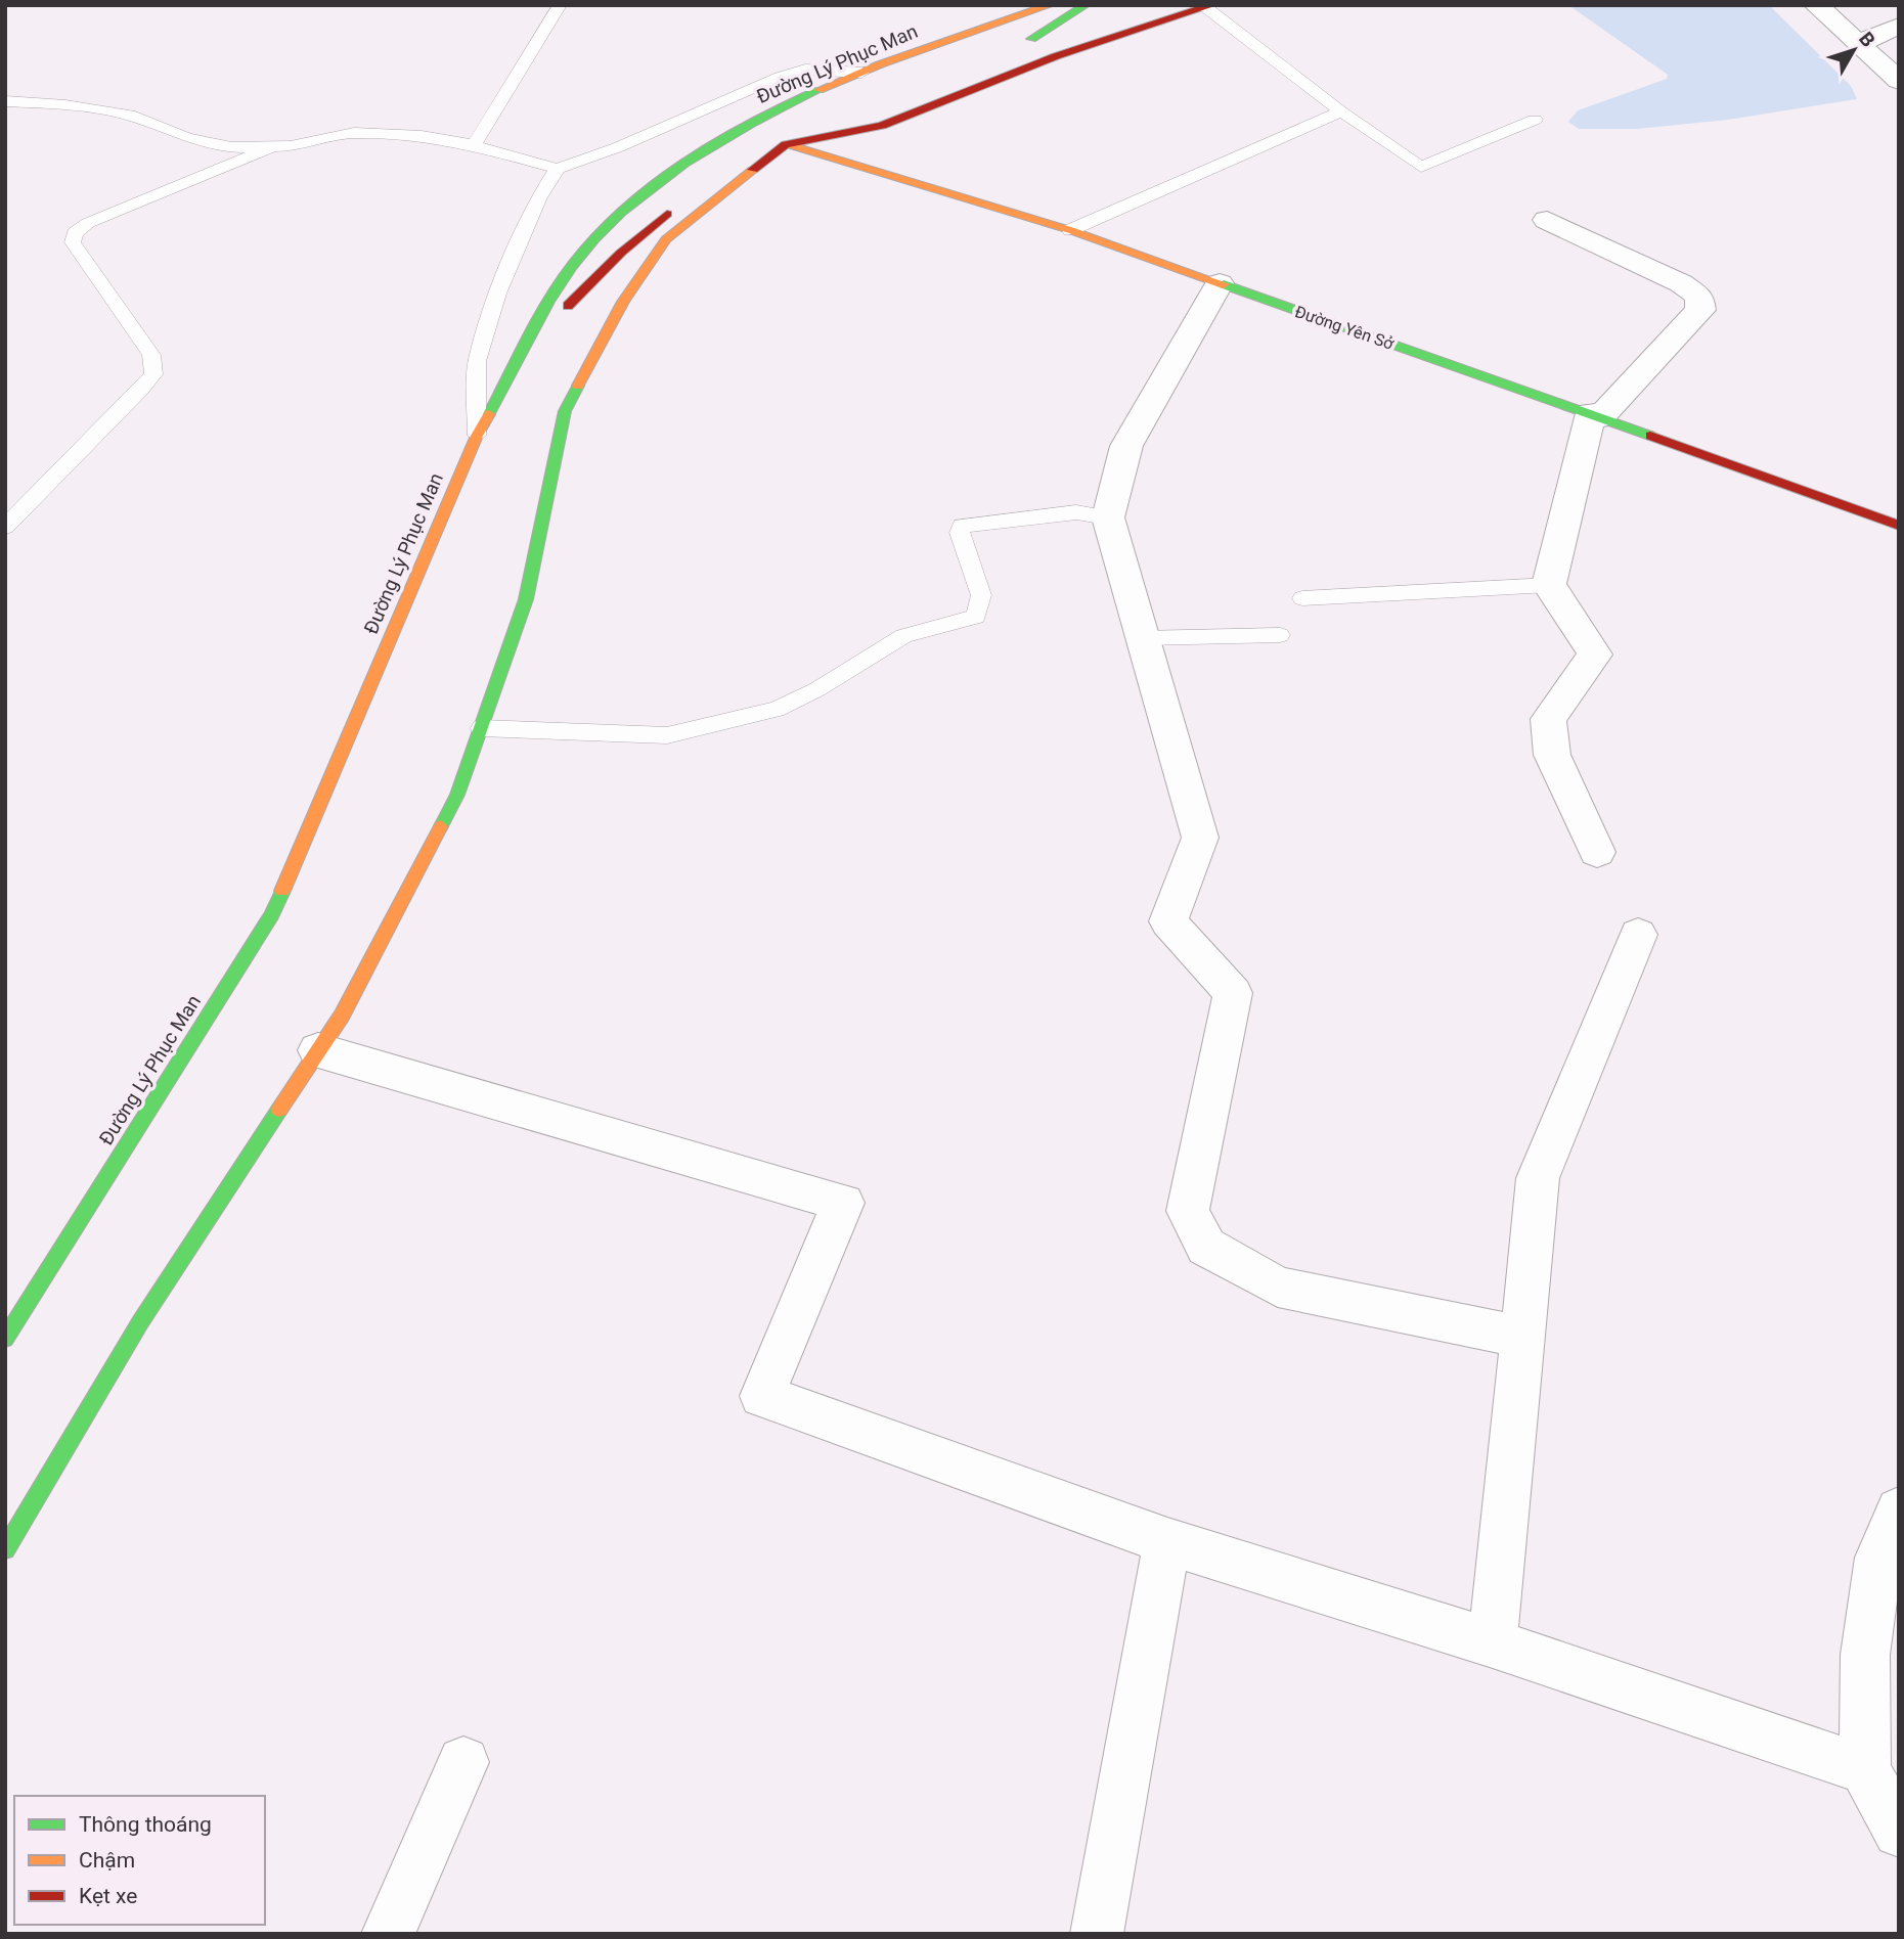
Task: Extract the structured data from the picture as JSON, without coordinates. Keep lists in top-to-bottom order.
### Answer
{
  "streets": {
    "street": ["Đường Lý Phục Man", "Đường Yên Sở"]
  },
  "legend": ["Thông thoáng", "Chậm", "Kẹt xe"],
  "north": "top right"
}
